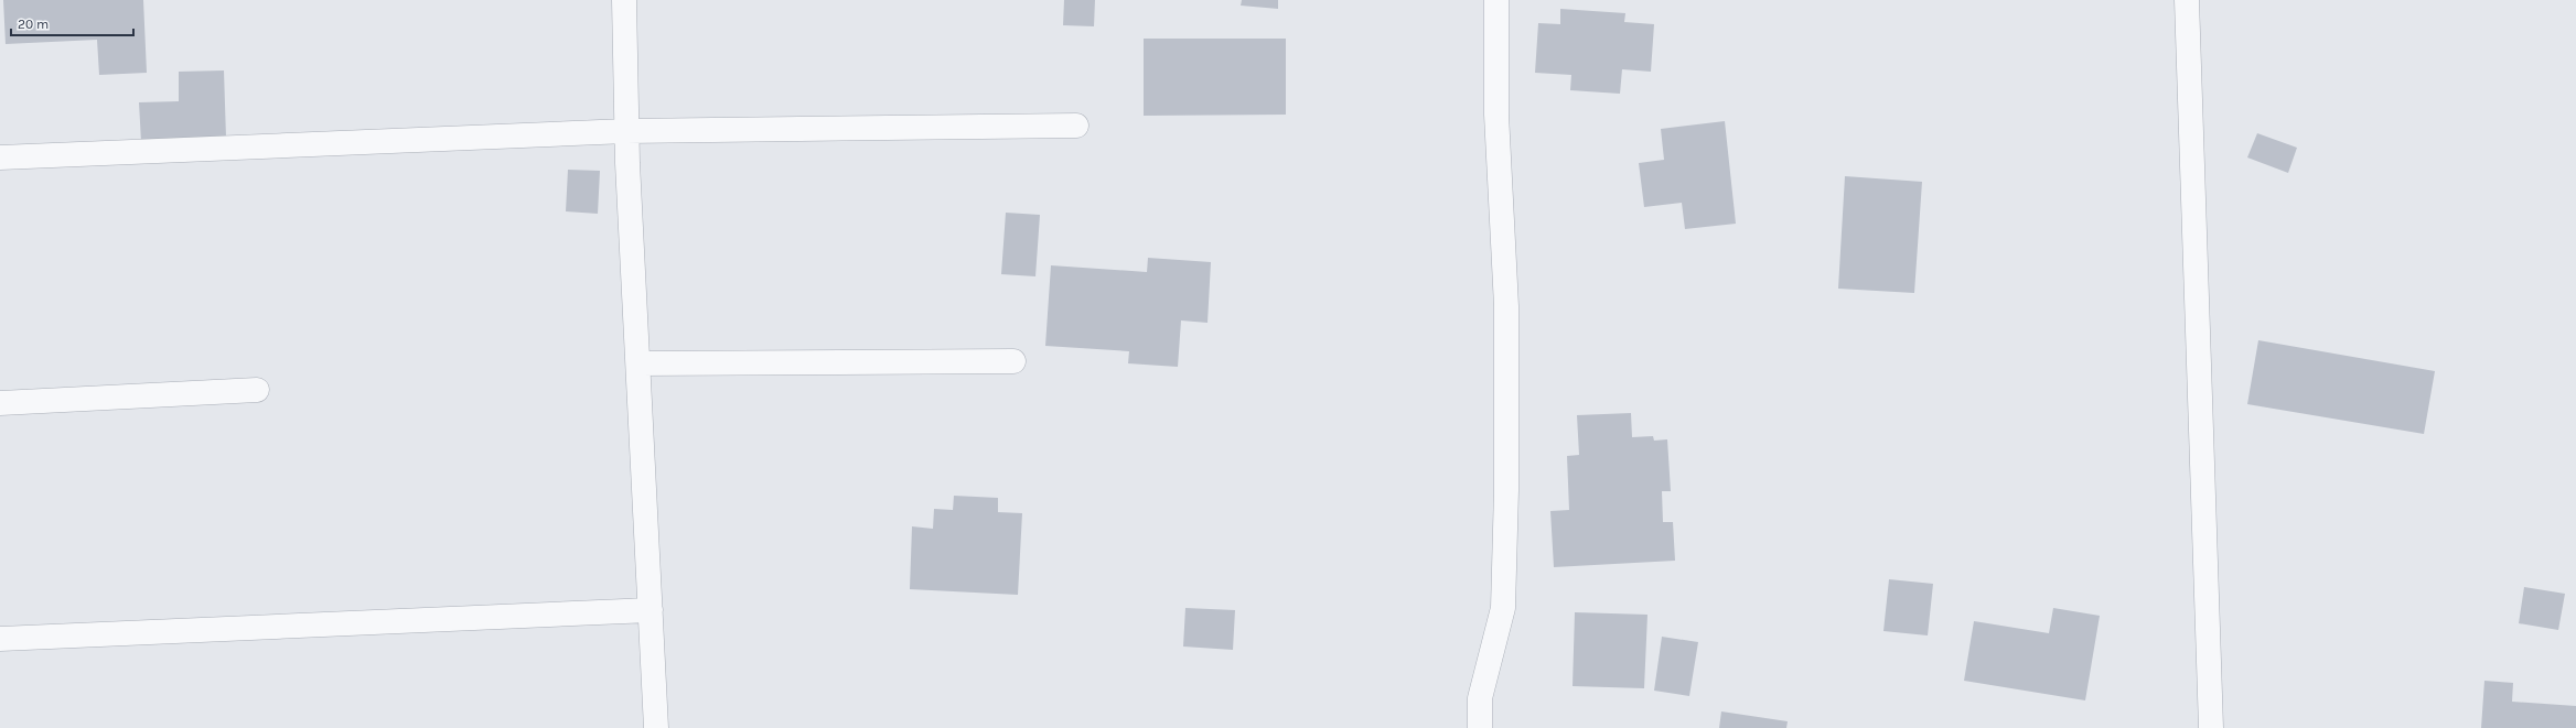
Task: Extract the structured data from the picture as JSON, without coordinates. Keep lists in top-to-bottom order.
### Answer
{
  "scale_bar": "20 m"
}
